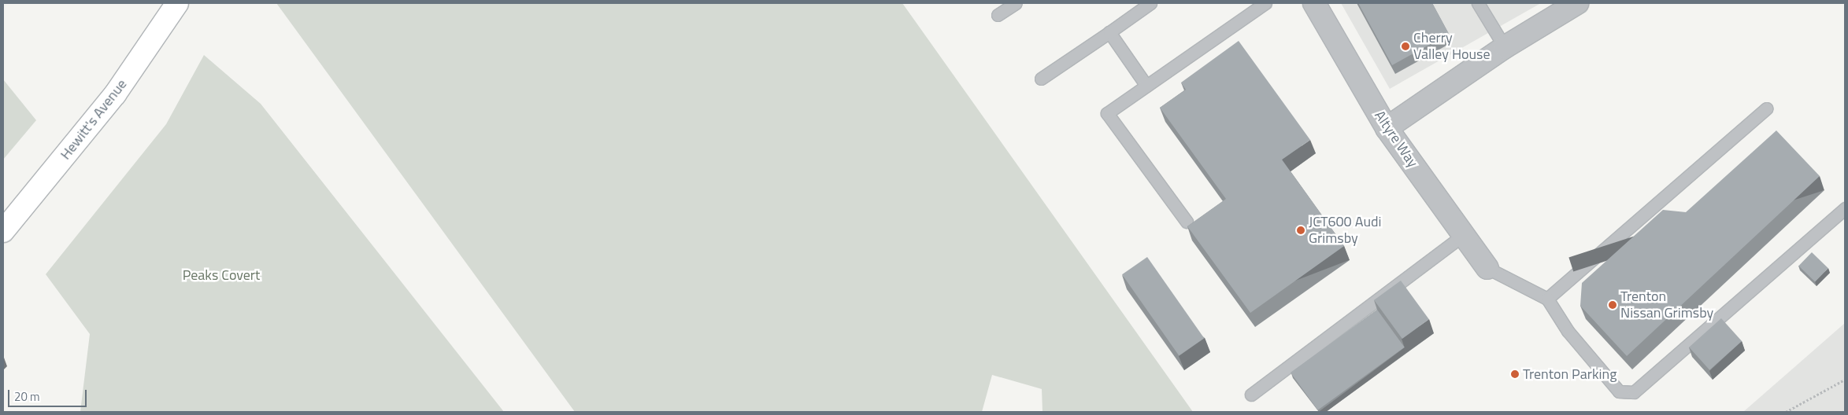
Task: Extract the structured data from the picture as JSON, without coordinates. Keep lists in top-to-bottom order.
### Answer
{
  "streets": {
    "main road": ["Hewitt's Avenue"],
    "street": ["Altyre Way"]
  },
  "parks": ["Peaks Covert"],
  "places": [
    "Cherry Valley House",
    "JCT600 Audi Grimsby",
    "Trenton Nissan Grimsby",
    "Trenton Parking"
  ],
  "scale_bar": "20 m"
}
